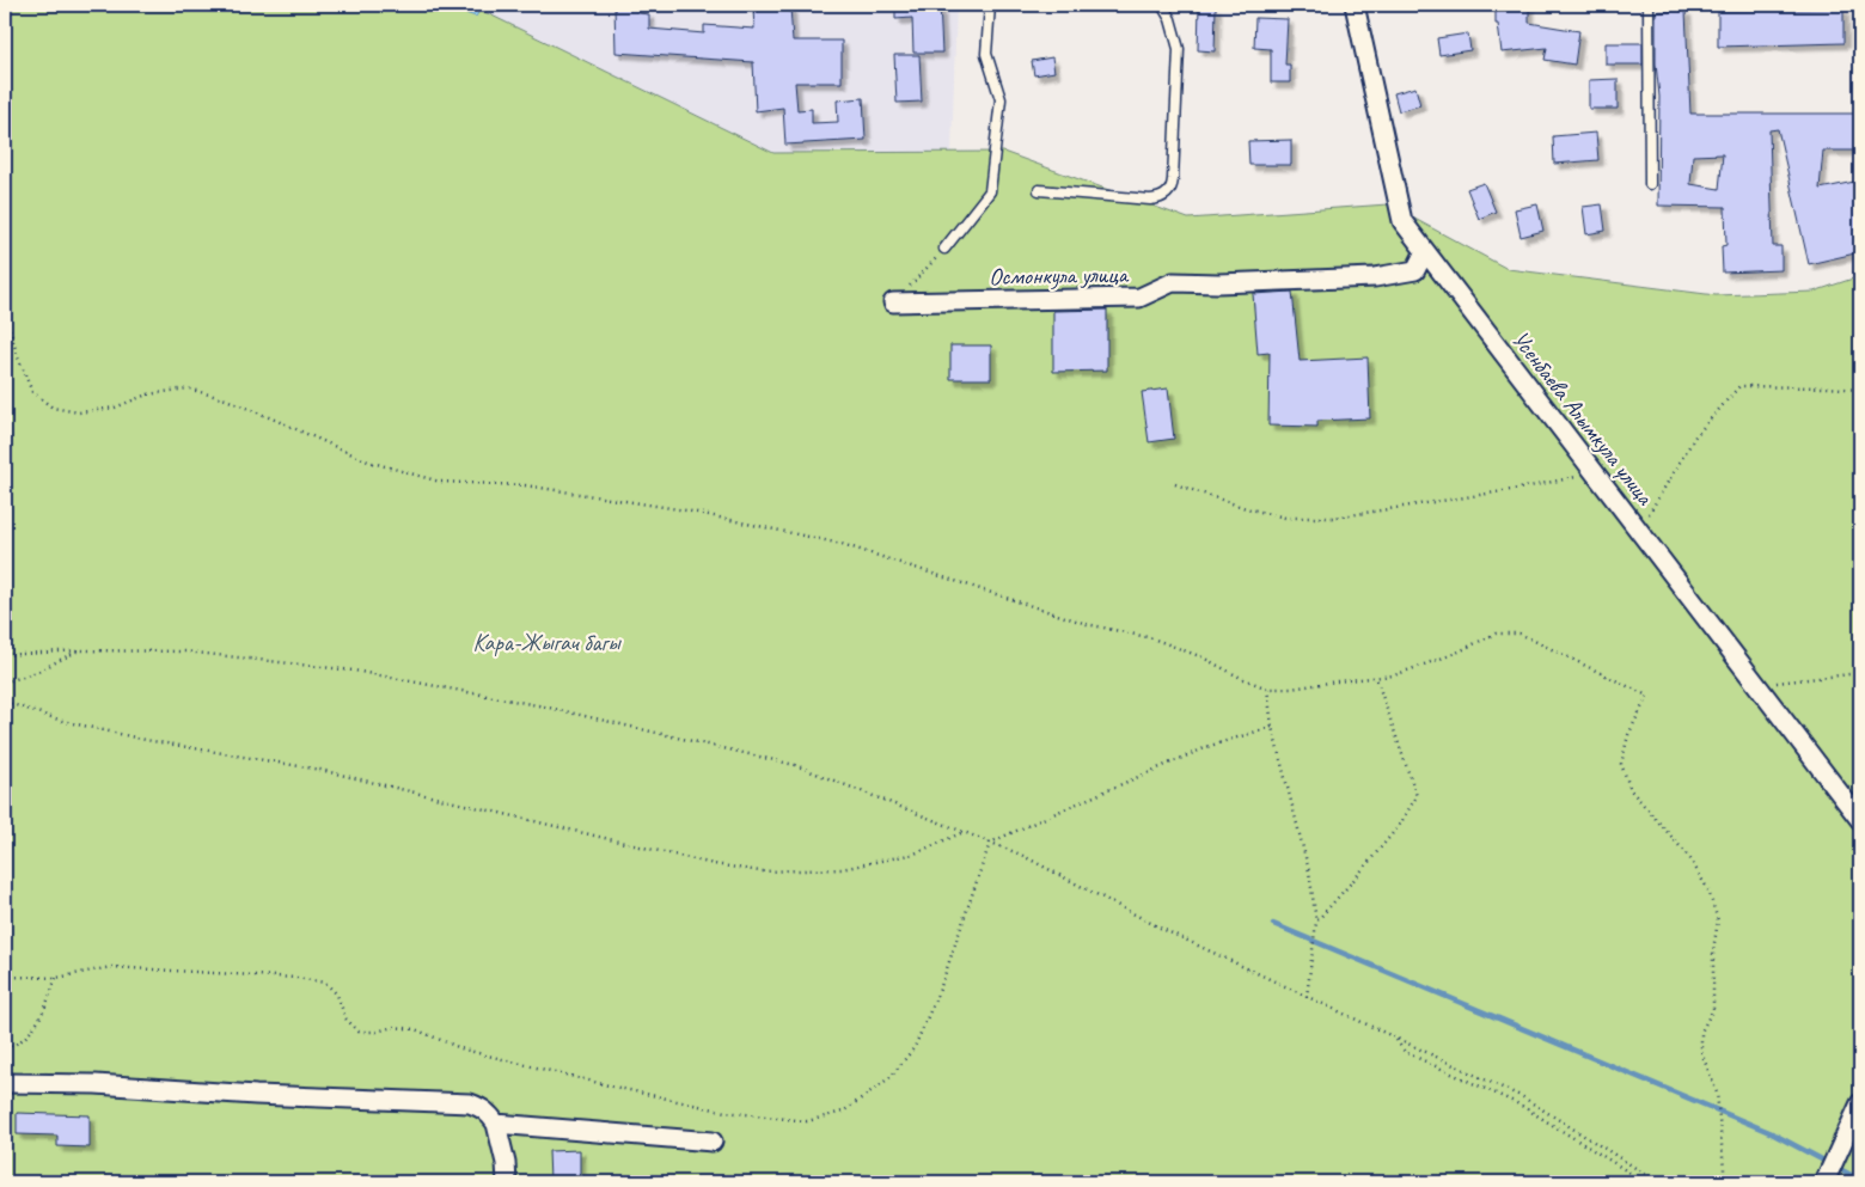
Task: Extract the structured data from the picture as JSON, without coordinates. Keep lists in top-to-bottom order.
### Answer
{
  "streets": {
    "street": ["Осмонкула улица", "Усенбаева Алымкула улица"]
  },
  "crossings": [
    ["Осмонкула улица", "Усенбаева Алымкула улица"]
  ],
  "parks": ["Кара-Жыгач багы"]
}
